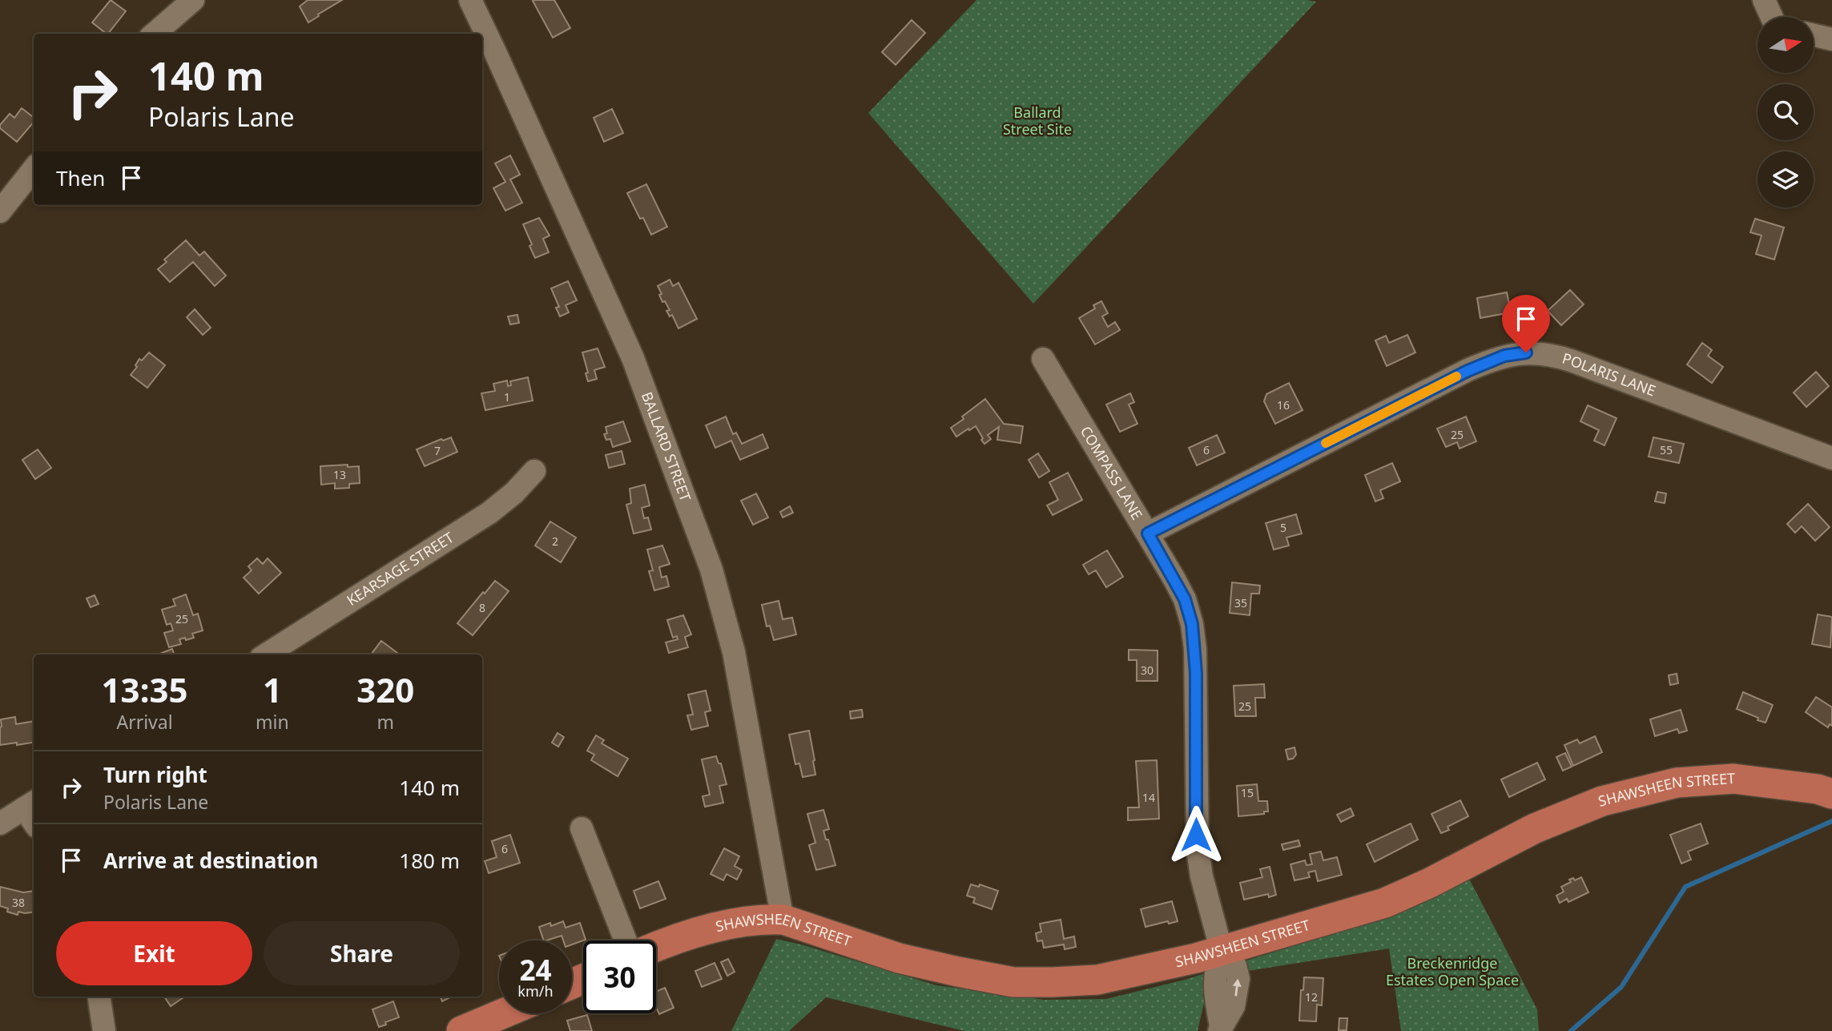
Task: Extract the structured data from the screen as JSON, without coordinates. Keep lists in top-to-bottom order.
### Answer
{
  "streets": {
    "main road": ["SHAWSHEEN STREET"],
    "street": [
      "POLARIS LANE",
      "BALLARD STREET",
      "COMPASS LANE",
      "KEARSAGE STREET"
    ]
  },
  "crossings": [
    ["POLARIS LANE", "COMPASS LANE"],
    ["BALLARD STREET", "SHAWSHEEN STREET"],
    ["COMPASS LANE", "SHAWSHEEN STREET"]
  ],
  "parks": ["Ballard Street Site", "Breckenridge Estates Open Space"],
  "house_numbers": [
    "1",
    "16",
    "25",
    "6",
    "55",
    "7",
    "13",
    "5",
    "2",
    "35",
    "8",
    "25",
    "30",
    "25",
    "15",
    "14",
    "6",
    "38",
    "12"
  ],
  "north": "right",
  "page": {
    "turn": ["140 m", "Polaris Lane"],
    "then": "Then",
    "eta": [
      "13:35",
      "Arrival",
      "1",
      "min",
      "320",
      "m"
    ],
    "list": [
      {
        "name": "Turn right",
        "note": "Polaris Lane",
        "value": "140 m"
      },
      {
        "name": "Arrive at destination",
        "value": "180 m"
      }
    ],
    "buttons": ["Exit", "Share"],
    "speed": "24 km/h",
    "limit": "30"
  }
}
